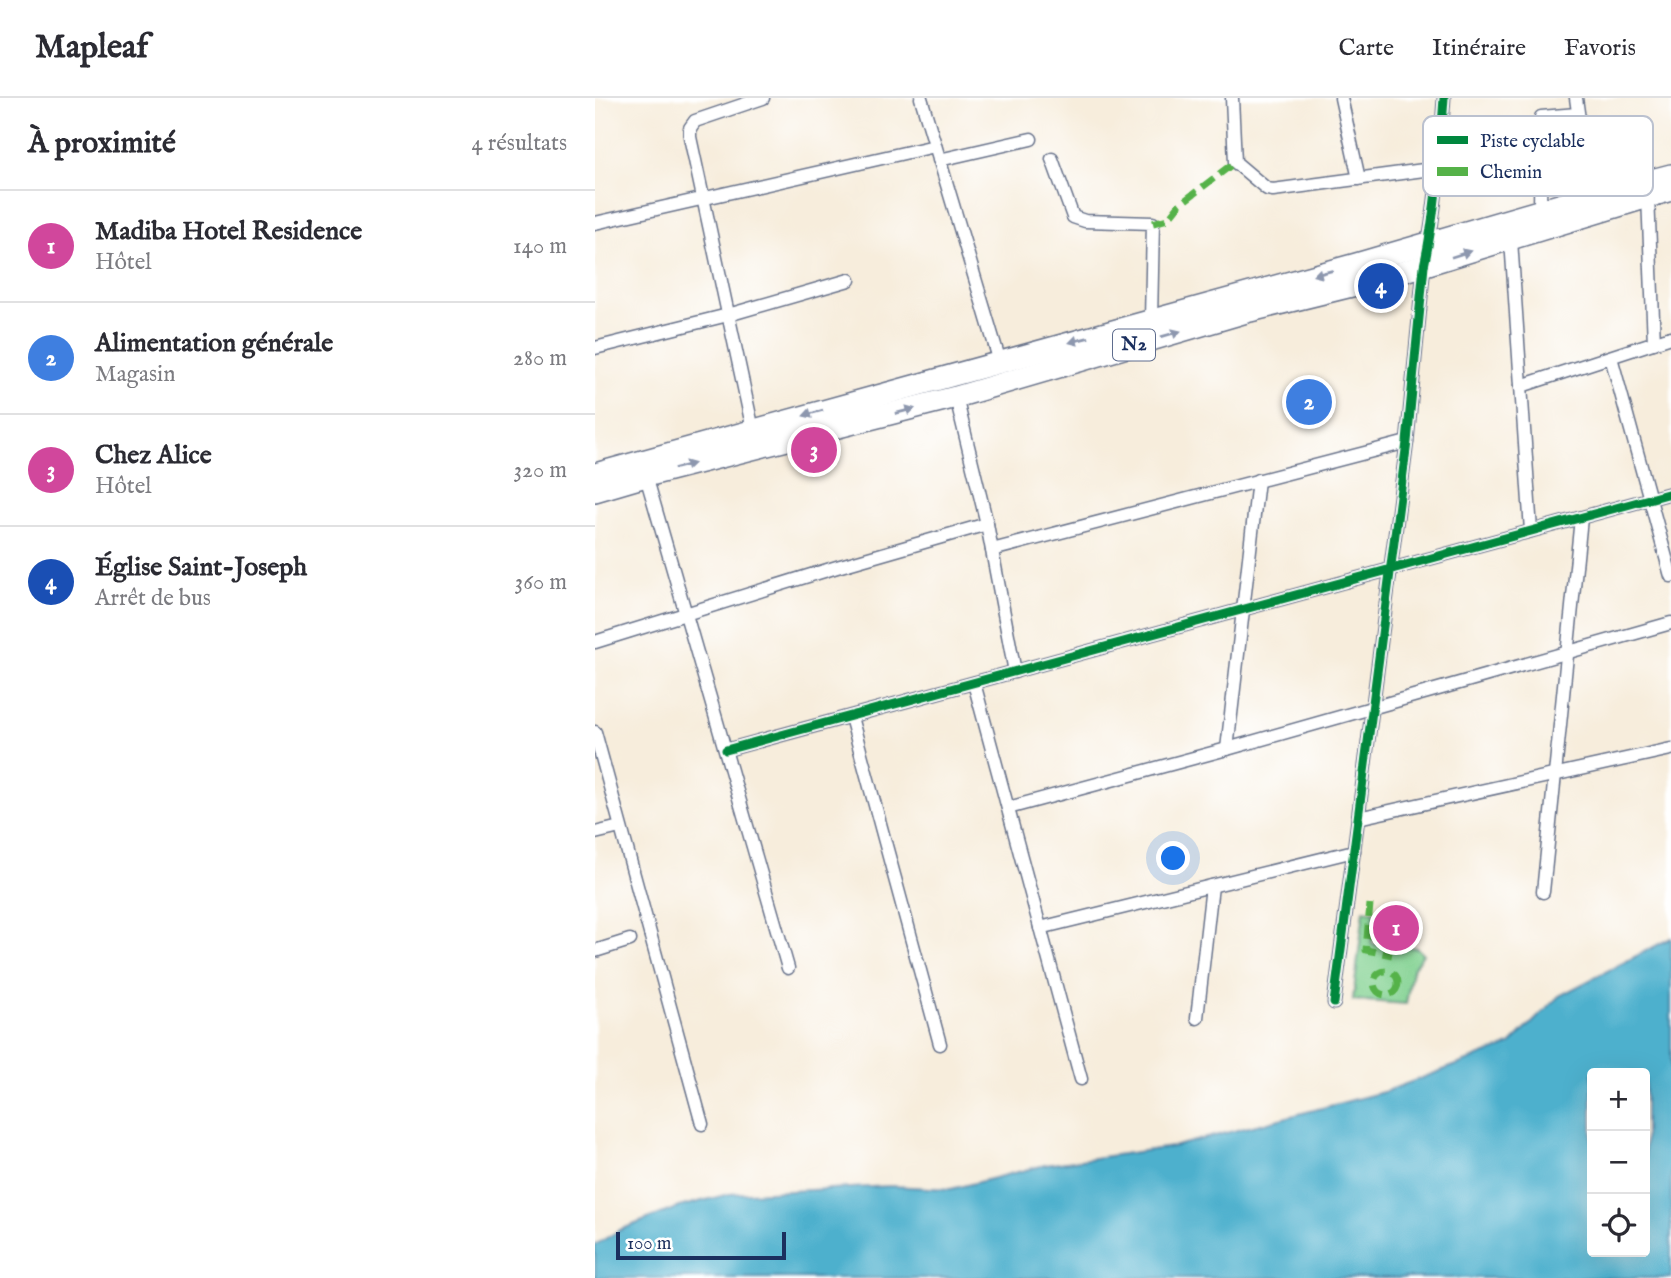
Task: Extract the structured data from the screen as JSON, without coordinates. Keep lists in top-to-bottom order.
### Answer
{
  "streets": {
    "highway": ["N2"]
  },
  "legend": ["Piste cyclable", "Chemin"],
  "scale_bar": "100 m",
  "page": {
    "header": "Mapleaf",
    "nav": ["Carte", "Itinéraire", "Favoris"],
    "heading": ["À proximité", "4 résultats"],
    "list": [
      {
        "mark": "1",
        "name": "Madiba Hotel Residence",
        "note": "Hôtel",
        "value": "140 m"
      },
      {
        "mark": "2",
        "name": "Alimentation générale",
        "note": "Magasin",
        "value": "280 m"
      },
      {
        "mark": "3",
        "name": "Chez Alice",
        "note": "Hôtel",
        "value": "320 m"
      },
      {
        "mark": "4",
        "name": "Église Saint-Joseph",
        "note": "Arrêt de bus",
        "value": "360 m"
      }
    ],
    "pins": [
      "4",
      "2",
      "3",
      "1"
    ],
    "map_buttons": ["+", "−"],
    "scale": "100 m"
  }
}
